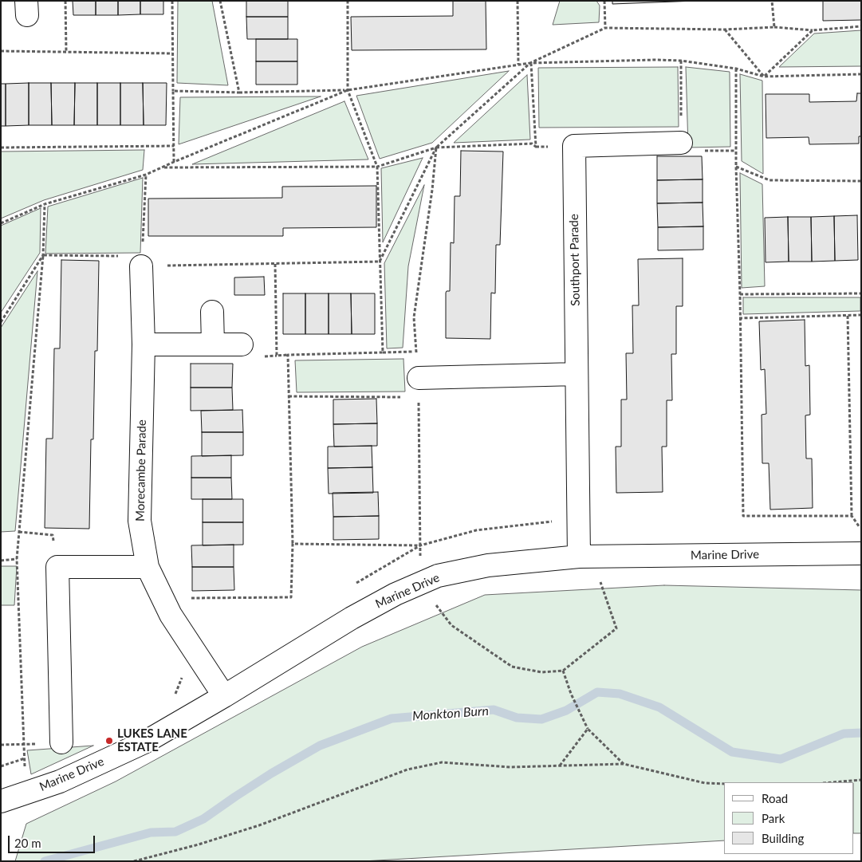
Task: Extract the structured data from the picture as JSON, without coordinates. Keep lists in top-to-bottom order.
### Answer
{
  "streets": {
    "street": ["Southport Parade", "Morecambe Parade", "Marine Drive"]
  },
  "crossings": [
    ["Southport Parade", "Marine Drive"],
    ["Morecambe Parade", "Marine Drive"]
  ],
  "water": ["Monkton Burn"],
  "places": ["LUKES LANE ESTATE"],
  "legend": ["Road", "Park", "Building"],
  "scale_bar": "20 m"
}
